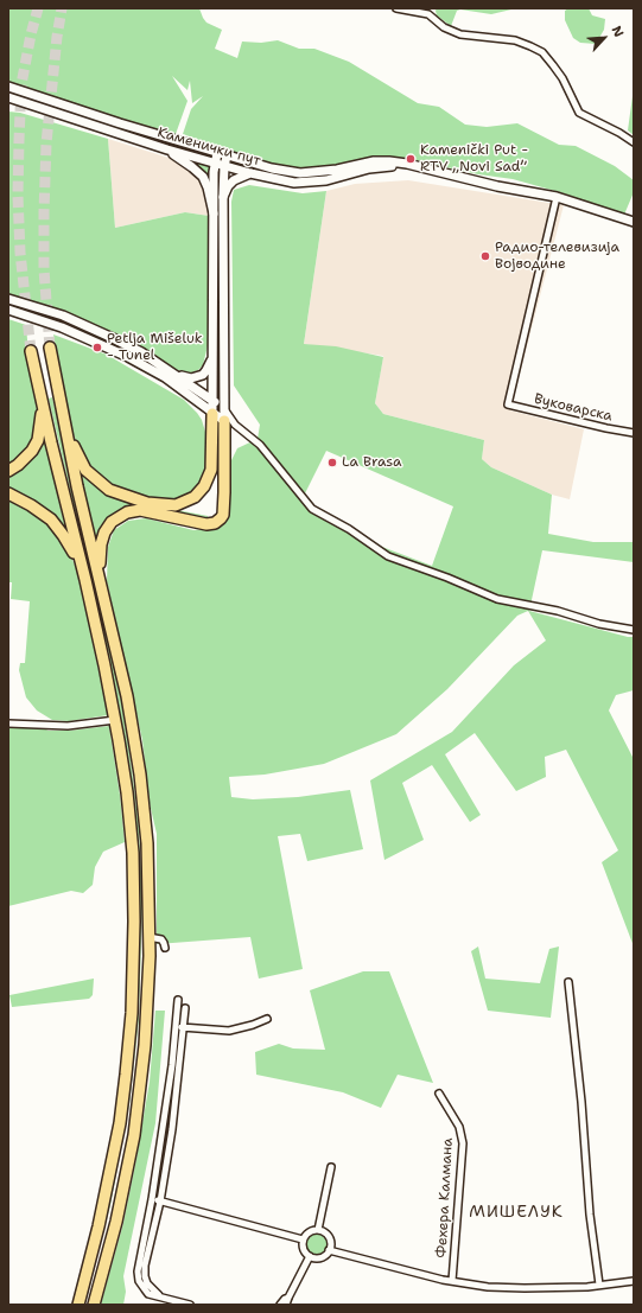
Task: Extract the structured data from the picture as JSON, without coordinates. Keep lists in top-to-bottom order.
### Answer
{
  "streets": {
    "main road": ["Каменички пут"],
    "street": ["Вуковарска", "Фехера Калмана"]
  },
  "crossings": [
    ["Каменички пут", "Вуковарска"]
  ],
  "districts": ["МИШЕЛУК"],
  "places": [
    "Kamenički Put - RTV „Novi Sad”",
    "Радио-телевизија Војводине",
    "Petlja Mišeluk - Tunel",
    "La Brasa"
  ],
  "north": "top right"
}
